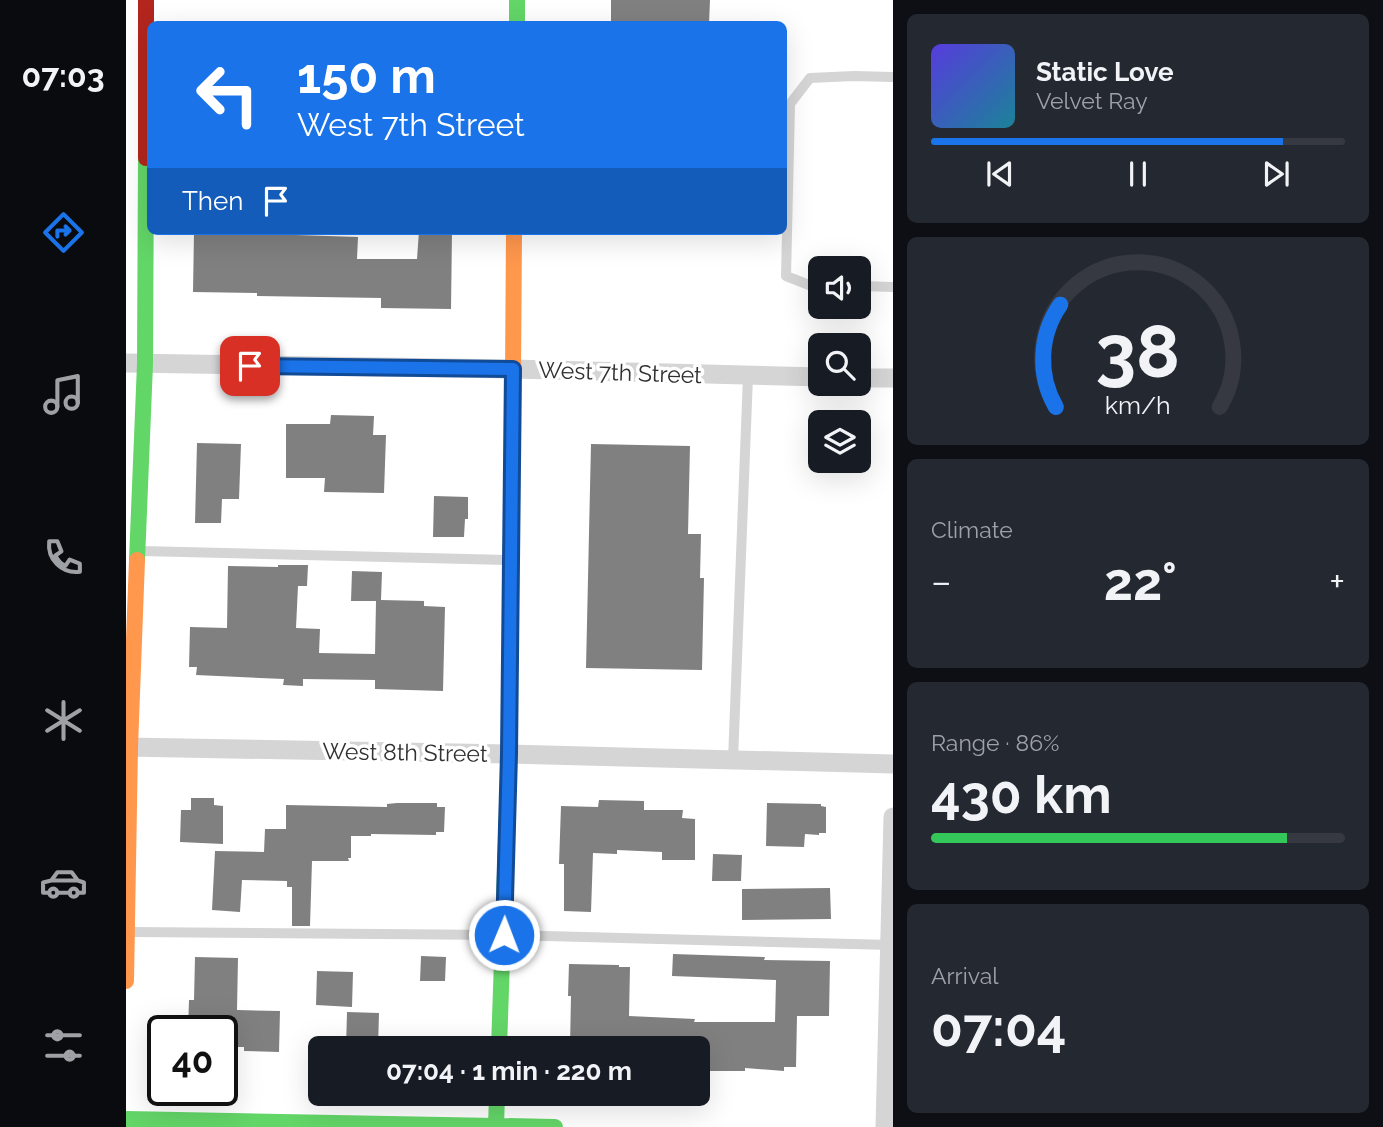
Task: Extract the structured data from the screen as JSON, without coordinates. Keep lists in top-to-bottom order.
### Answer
{
  "streets": {
    "street": ["West 7th Street", "West 8th Street"]
  },
  "page": {
    "tabs": "07:03",
    "turn": ["150 m", "West 7th Street"],
    "song": ["Static Love", "Velvet Ray"],
    "then": "Then",
    "tile": [
      "Climate",
      ["Range · 86%", "430 km"],
      ["Arrival", "07:04"]
    ],
    "heat": ["−", "22°", "+"],
    "limit": "40",
    "trip": "07:04 · 1 min · 220 m",
    "gauge": ["38", "km/h"]
  }
}
